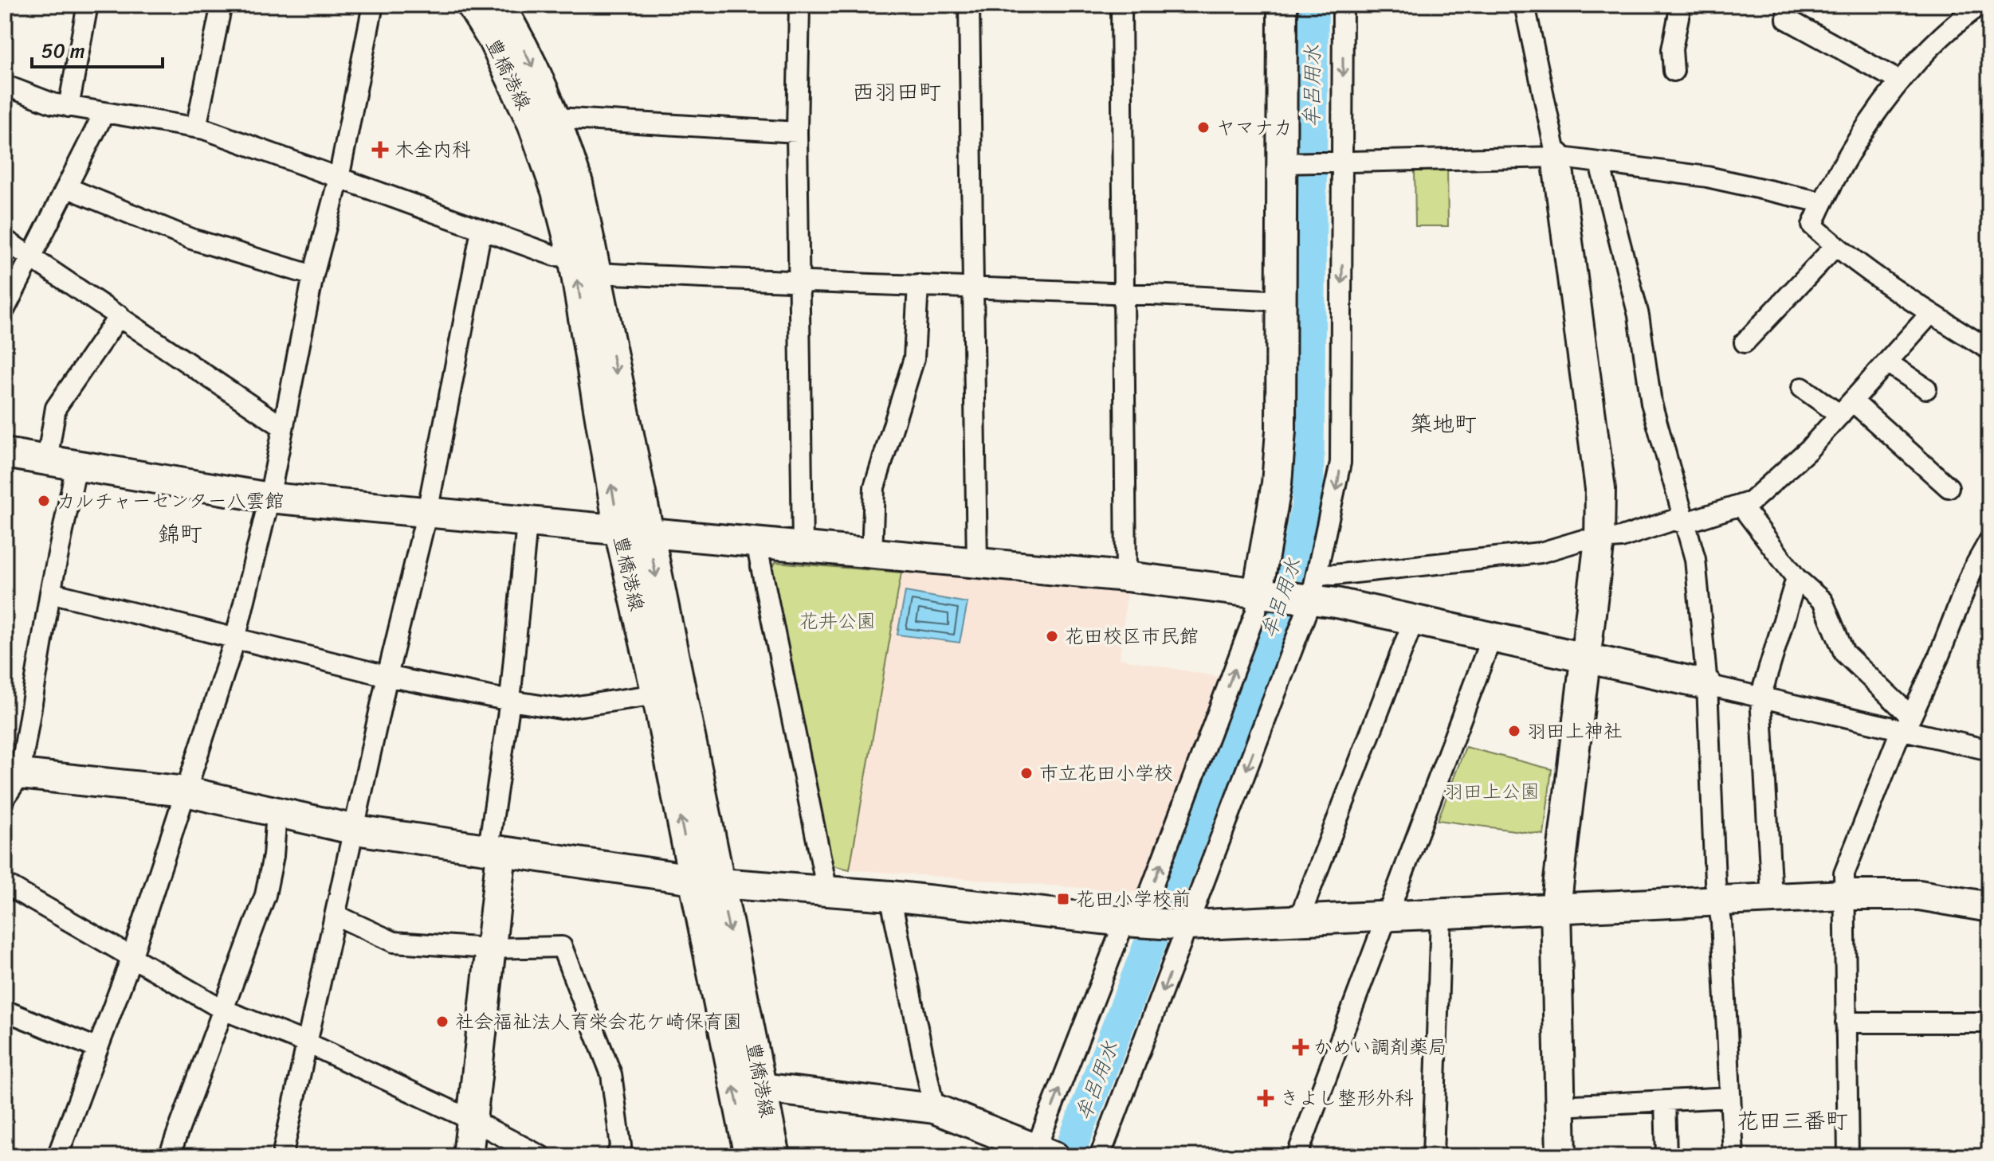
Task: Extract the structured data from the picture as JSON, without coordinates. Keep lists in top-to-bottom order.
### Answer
{
  "streets": {
    "street": ["豊橋港線"]
  },
  "districts": [
    "西羽田町",
    "築地町",
    "錦町",
    "花田三番町"
  ],
  "water": ["牟呂用水"],
  "parks": ["花井公園", "羽田上公園"],
  "places": {
    "other": [
      "ヤマナカ",
      "カルチャーセンター八雲館",
      "花田校区市民館",
      "羽田上神社",
      "市立花田小学校",
      "社会福祉法人育栄会花ケ崎保育園"
    ],
    "health": ["木全内科", "かめい調剤薬局", "きよし整形外科"],
    "transit": ["花田小学校前"]
  },
  "scale_bar": "50 m"
}
